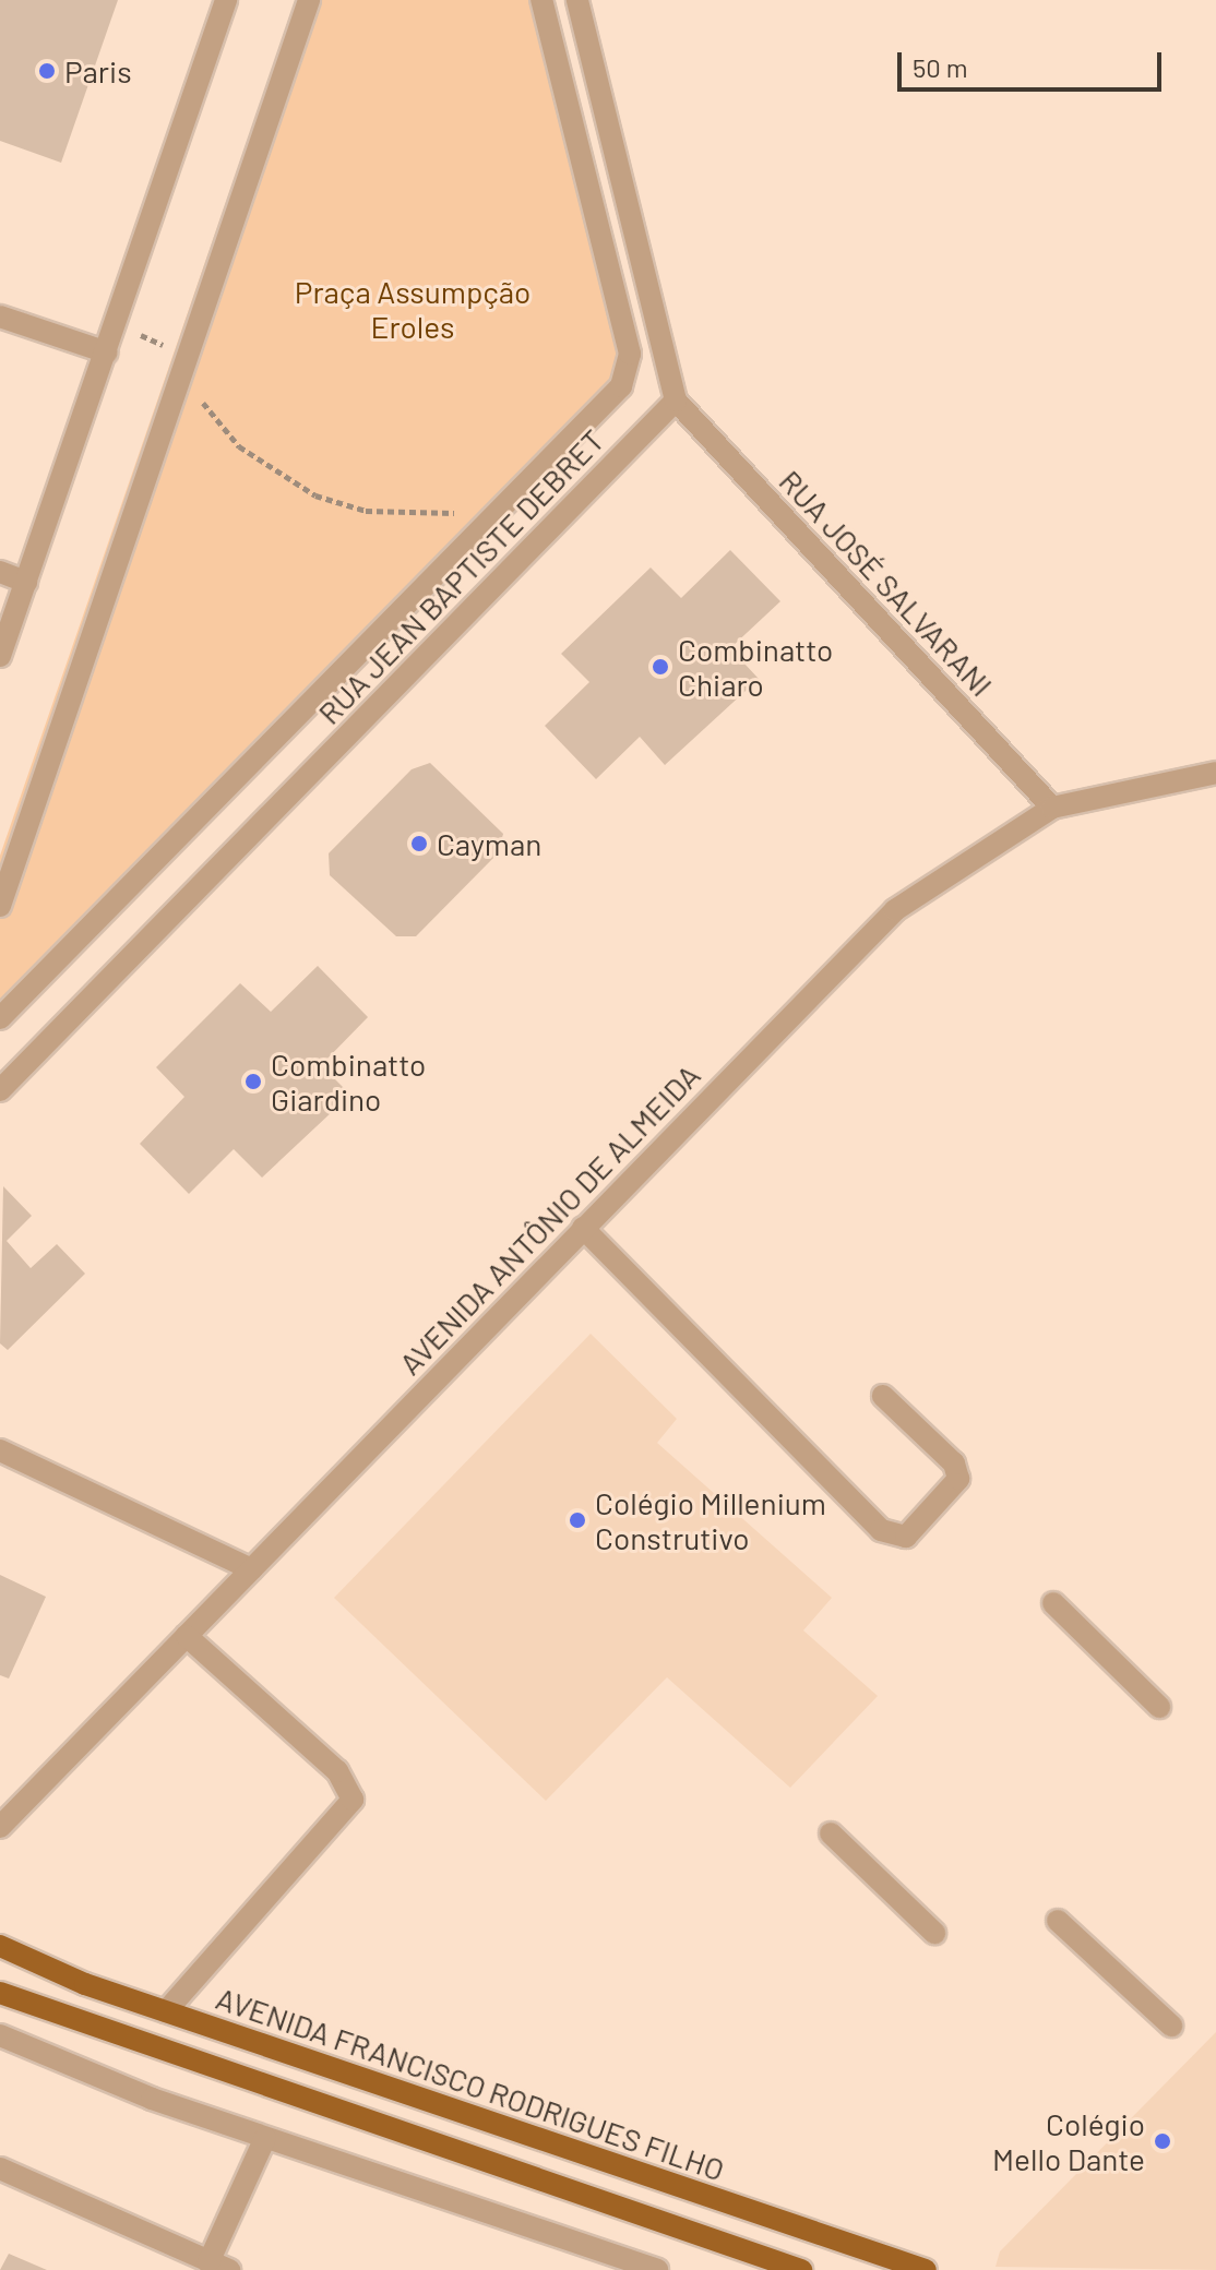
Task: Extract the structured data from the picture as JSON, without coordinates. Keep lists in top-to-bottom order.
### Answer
{
  "streets": {
    "main road": ["AVENIDA FRANCISCO RODRIGUES FILHO"],
    "street": ["RUA JEAN BAPTISTE DEBRET", "RUA JOSÉ SALVARANI", "AVENIDA ANTÔNIO DE ALMEIDA"]
  },
  "crossings": [
    ["RUA JEAN BAPTISTE DEBRET", "RUA JOSÉ SALVARANI"],
    ["RUA JOSÉ SALVARANI", "AVENIDA ANTÔNIO DE ALMEIDA"]
  ],
  "parks": ["Praça Assumpção Eroles"],
  "places": [
    "Paris",
    "Combinatto Chiaro",
    "Cayman",
    "Combinatto Giardino",
    "Colégio Millenium Construtivo",
    "Colégio Mello Dante"
  ],
  "scale_bar": "50 m"
}
